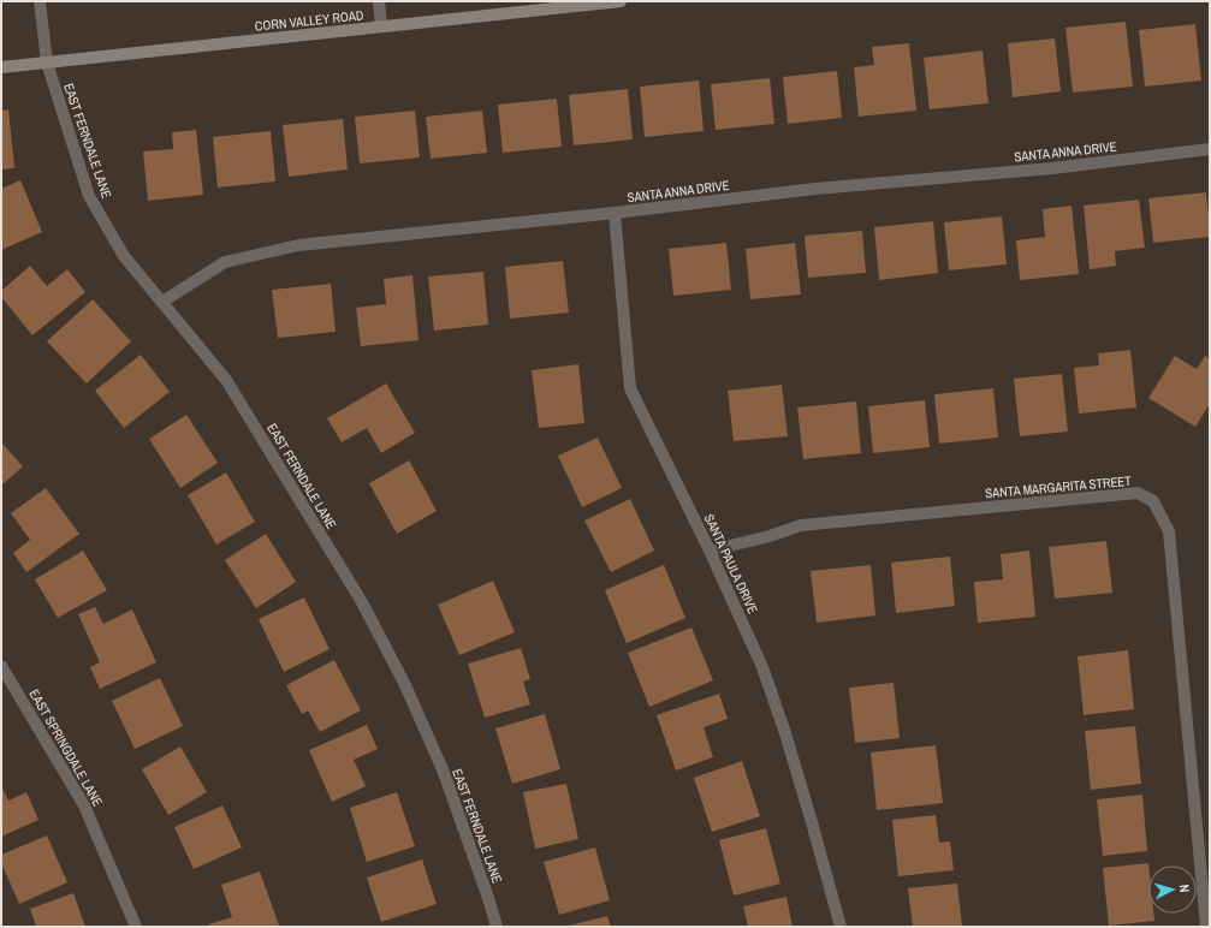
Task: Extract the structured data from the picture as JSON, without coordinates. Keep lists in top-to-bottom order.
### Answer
{
  "streets": {
    "main road": ["CORN VALLEY ROAD"],
    "street": [
      "EAST FERNDALE LANE",
      "SANTA ANNA DRIVE",
      "SANTA MARGARITA STREET",
      "SANTA PAULA DRIVE",
      "EAST SPRINGDALE LANE"
    ]
  },
  "crossings": [
    ["CORN VALLEY ROAD", "EAST FERNDALE LANE"],
    ["EAST FERNDALE LANE", "SANTA ANNA DRIVE"],
    ["SANTA ANNA DRIVE", "SANTA PAULA DRIVE"],
    ["SANTA MARGARITA STREET", "SANTA PAULA DRIVE"]
  ],
  "north": "right"
}
